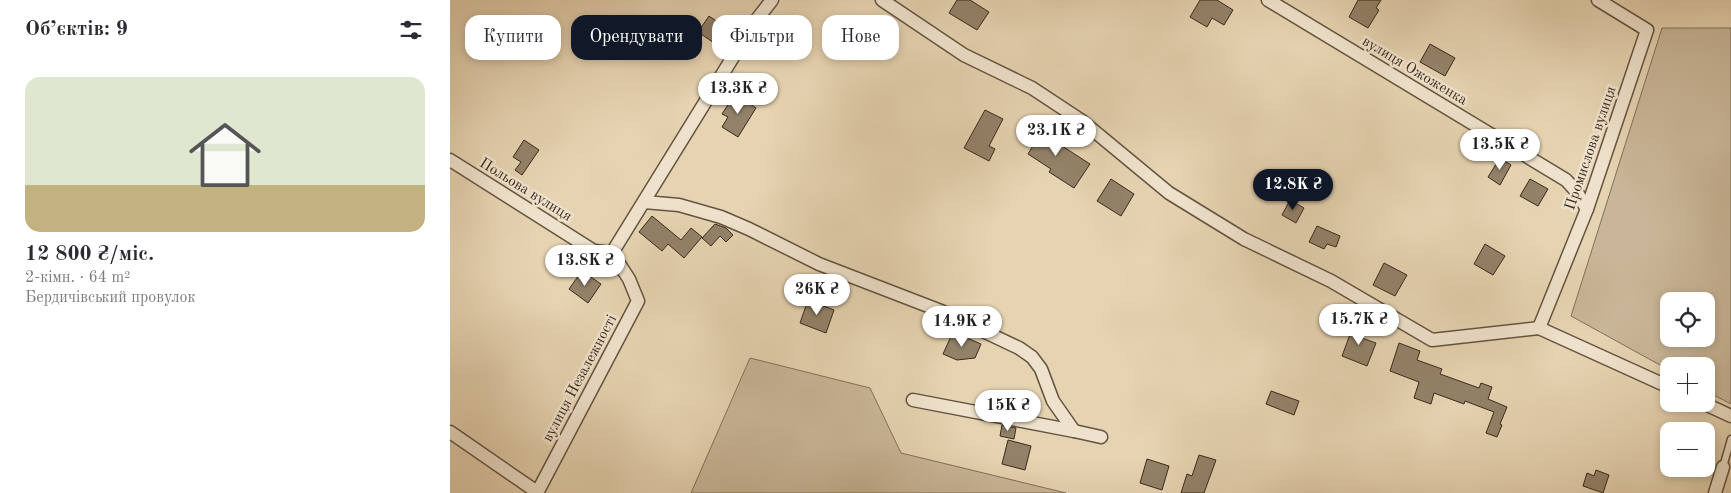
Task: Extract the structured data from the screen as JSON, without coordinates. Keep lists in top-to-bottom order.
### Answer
{
  "streets": {
    "street": [
      "вулиця Ожоженка",
      "Промислова вулиця",
      "Польова вулиця",
      "вулиця Незалежності"
    ]
  },
  "crossings": [
    ["вулиця Ожоженка", "Промислова вулиця"],
    ["Польова вулиця", "вулиця Незалежності"]
  ],
  "page": {
    "heading": "Об’єктів: 9",
    "chip": [
      "Купити",
      "Орендувати",
      "Фільтри",
      "Нове"
    ],
    "list": [
      {
        "name": "12 800 ₴/міс.",
        "note": "2-кімн. · 64 m² · Бердичівський провулок"
      }
    ],
    "price": [
      "13.3K ₴",
      "23.1K ₴",
      "13.5K ₴",
      "12.8K ₴",
      "13.8K ₴",
      "26K ₴",
      "15.7K ₴",
      "14.9K ₴",
      "15K ₴"
    ],
    "map_buttons": ["+", "−"]
  }
}
